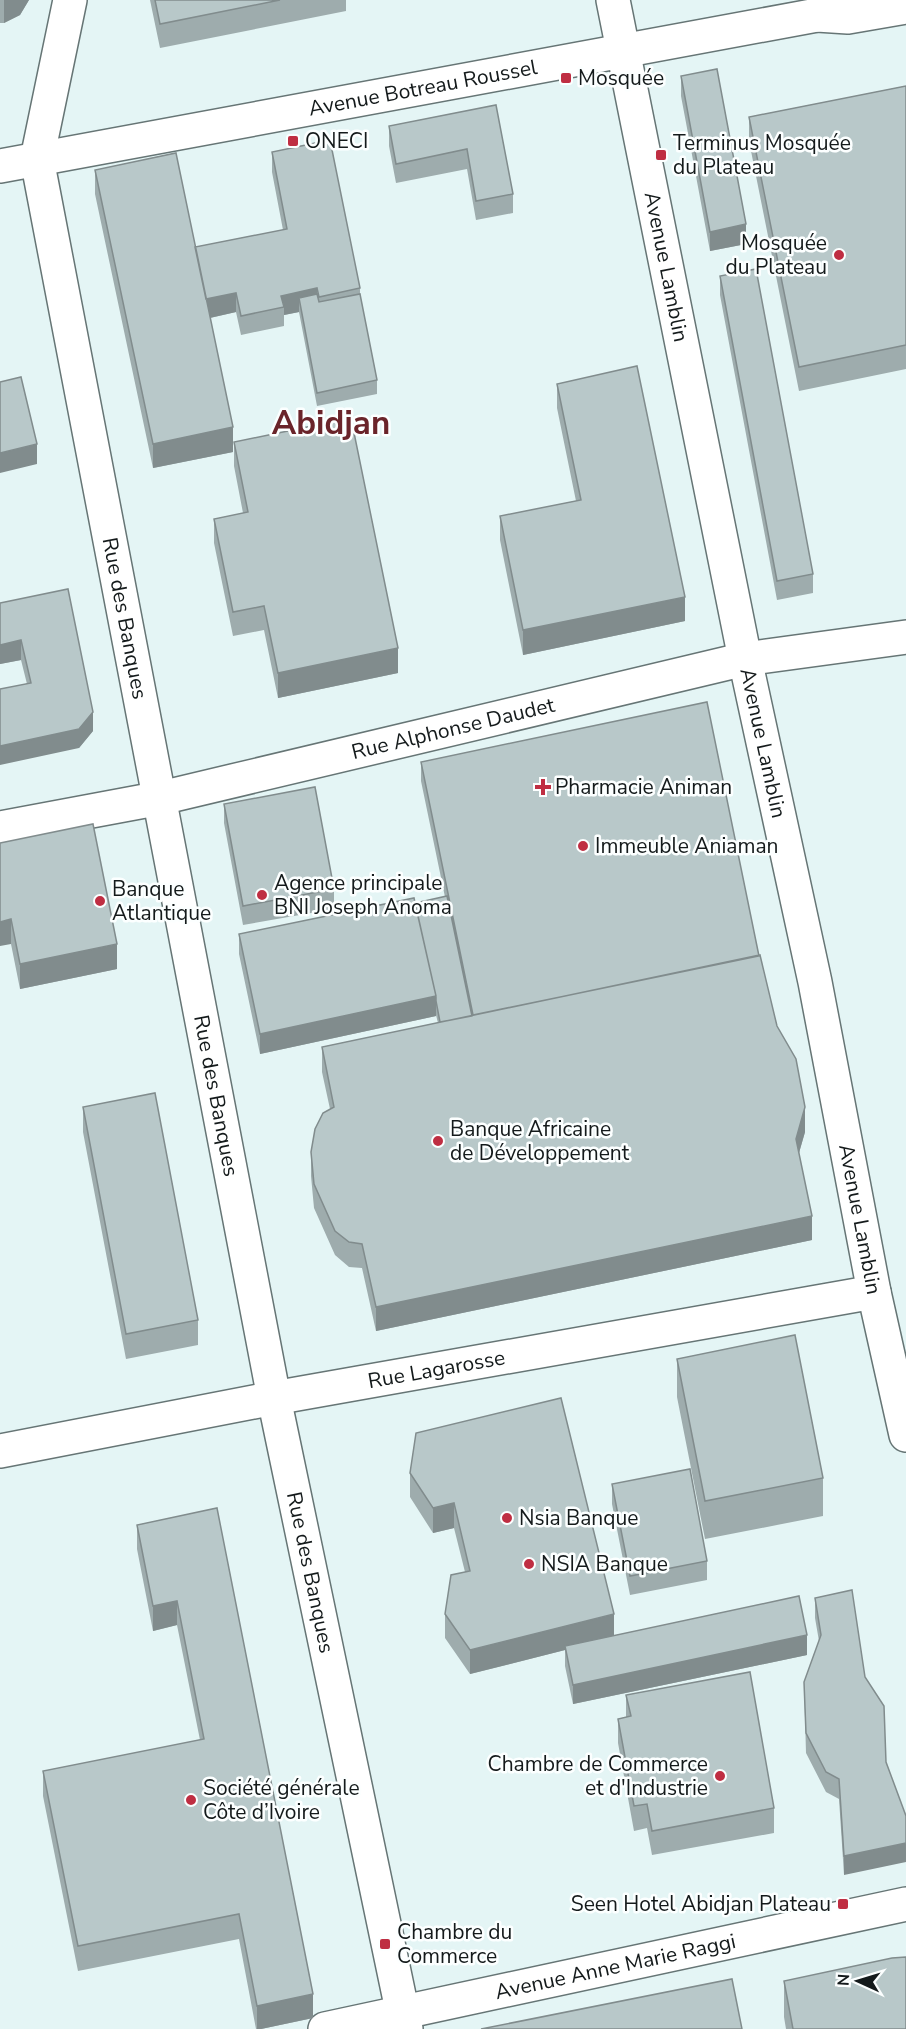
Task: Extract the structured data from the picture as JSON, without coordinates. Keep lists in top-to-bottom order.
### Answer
{
  "streets": {
    "street": [
      "Avenue Botreau Roussel",
      "Avenue Lamblin",
      "Rue des Banques",
      "Rue Alphonse Daudet",
      "Rue Lagarosse",
      "Avenue Anne Marie Raggi"
    ]
  },
  "crossings": [
    ["Avenue Botreau Roussel", "Avenue Lamblin"],
    ["Avenue Botreau Roussel", "Rue des Banques"],
    ["Avenue Lamblin", "Rue Alphonse Daudet"],
    ["Avenue Lamblin", "Rue Lagarosse"],
    ["Rue des Banques", "Rue Alphonse Daudet"],
    ["Rue des Banques", "Rue Lagarosse"],
    ["Rue des Banques", "Avenue Anne Marie Raggi"]
  ],
  "districts": ["Abidjan"],
  "places": {
    "transit": [
      "Mosquée",
      "ONECI",
      "Terminus Mosquée du Plateau",
      "Seen Hotel Abidjan Plateau",
      "Chambre du Commerce"
    ],
    "other": [
      "Mosquée du Plateau",
      "Immeuble Aniaman",
      "Agence principale BNI Joseph Anoma",
      "Banque Atlantique",
      "Banque Africaine de Développement",
      "Nsia Banque",
      "NSIA Banque",
      "Chambre de Commerce et d'Industrie",
      "Société générale Côte d’Ivoire"
    ],
    "health": ["Pharmacie Animan"]
  },
  "north": "left"
}
